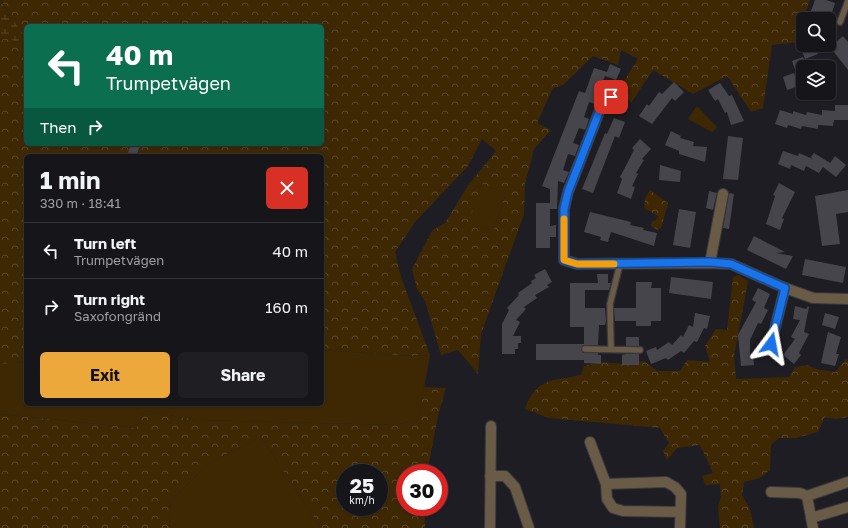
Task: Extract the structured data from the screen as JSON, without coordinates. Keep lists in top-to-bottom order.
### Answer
{
  "page": {
    "turn": ["40 m", "Trumpetvägen"],
    "then": "Then",
    "heading": ["1 min", "330 m · 18:41"],
    "list": [
      {
        "name": "Turn left",
        "note": "Trumpetvägen",
        "value": "40 m"
      },
      {
        "name": "Turn right",
        "note": "Saxofongränd",
        "value": "160 m"
      }
    ],
    "buttons": ["Exit", "Share"],
    "speed": "25 km/h",
    "limit": "30"
  }
}
